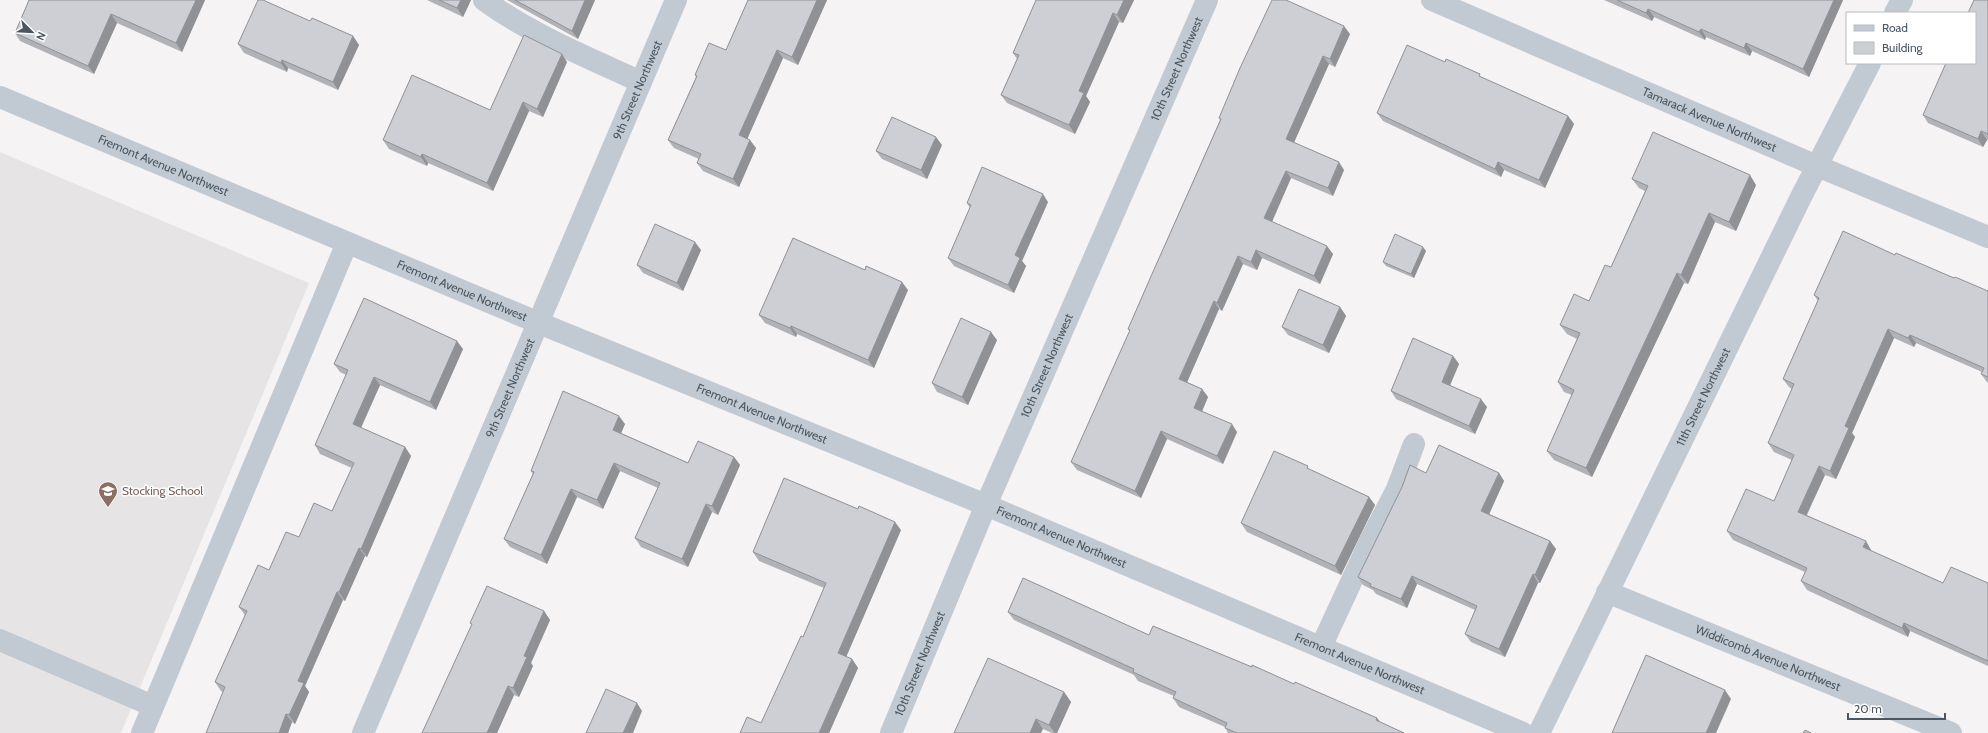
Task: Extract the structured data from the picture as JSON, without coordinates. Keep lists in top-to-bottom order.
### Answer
{
  "streets": {
    "street": [
      "10th Street Northwest",
      "9th Street Northwest",
      "Tamarack Avenue Northwest",
      "Fremont Avenue Northwest",
      "11th Street Northwest",
      "Widdicomb Avenue Northwest"
    ]
  },
  "crossings": [
    ["10th Street Northwest", "Fremont Avenue Northwest"],
    ["9th Street Northwest", "Fremont Avenue Northwest"],
    ["Tamarack Avenue Northwest", "11th Street Northwest"],
    ["11th Street Northwest", "Widdicomb Avenue Northwest"]
  ],
  "places": {
    "school or university": ["Stocking School"]
  },
  "legend": ["Road", "Building"],
  "scale_bar": "20 m",
  "north": "bottom right"
}
